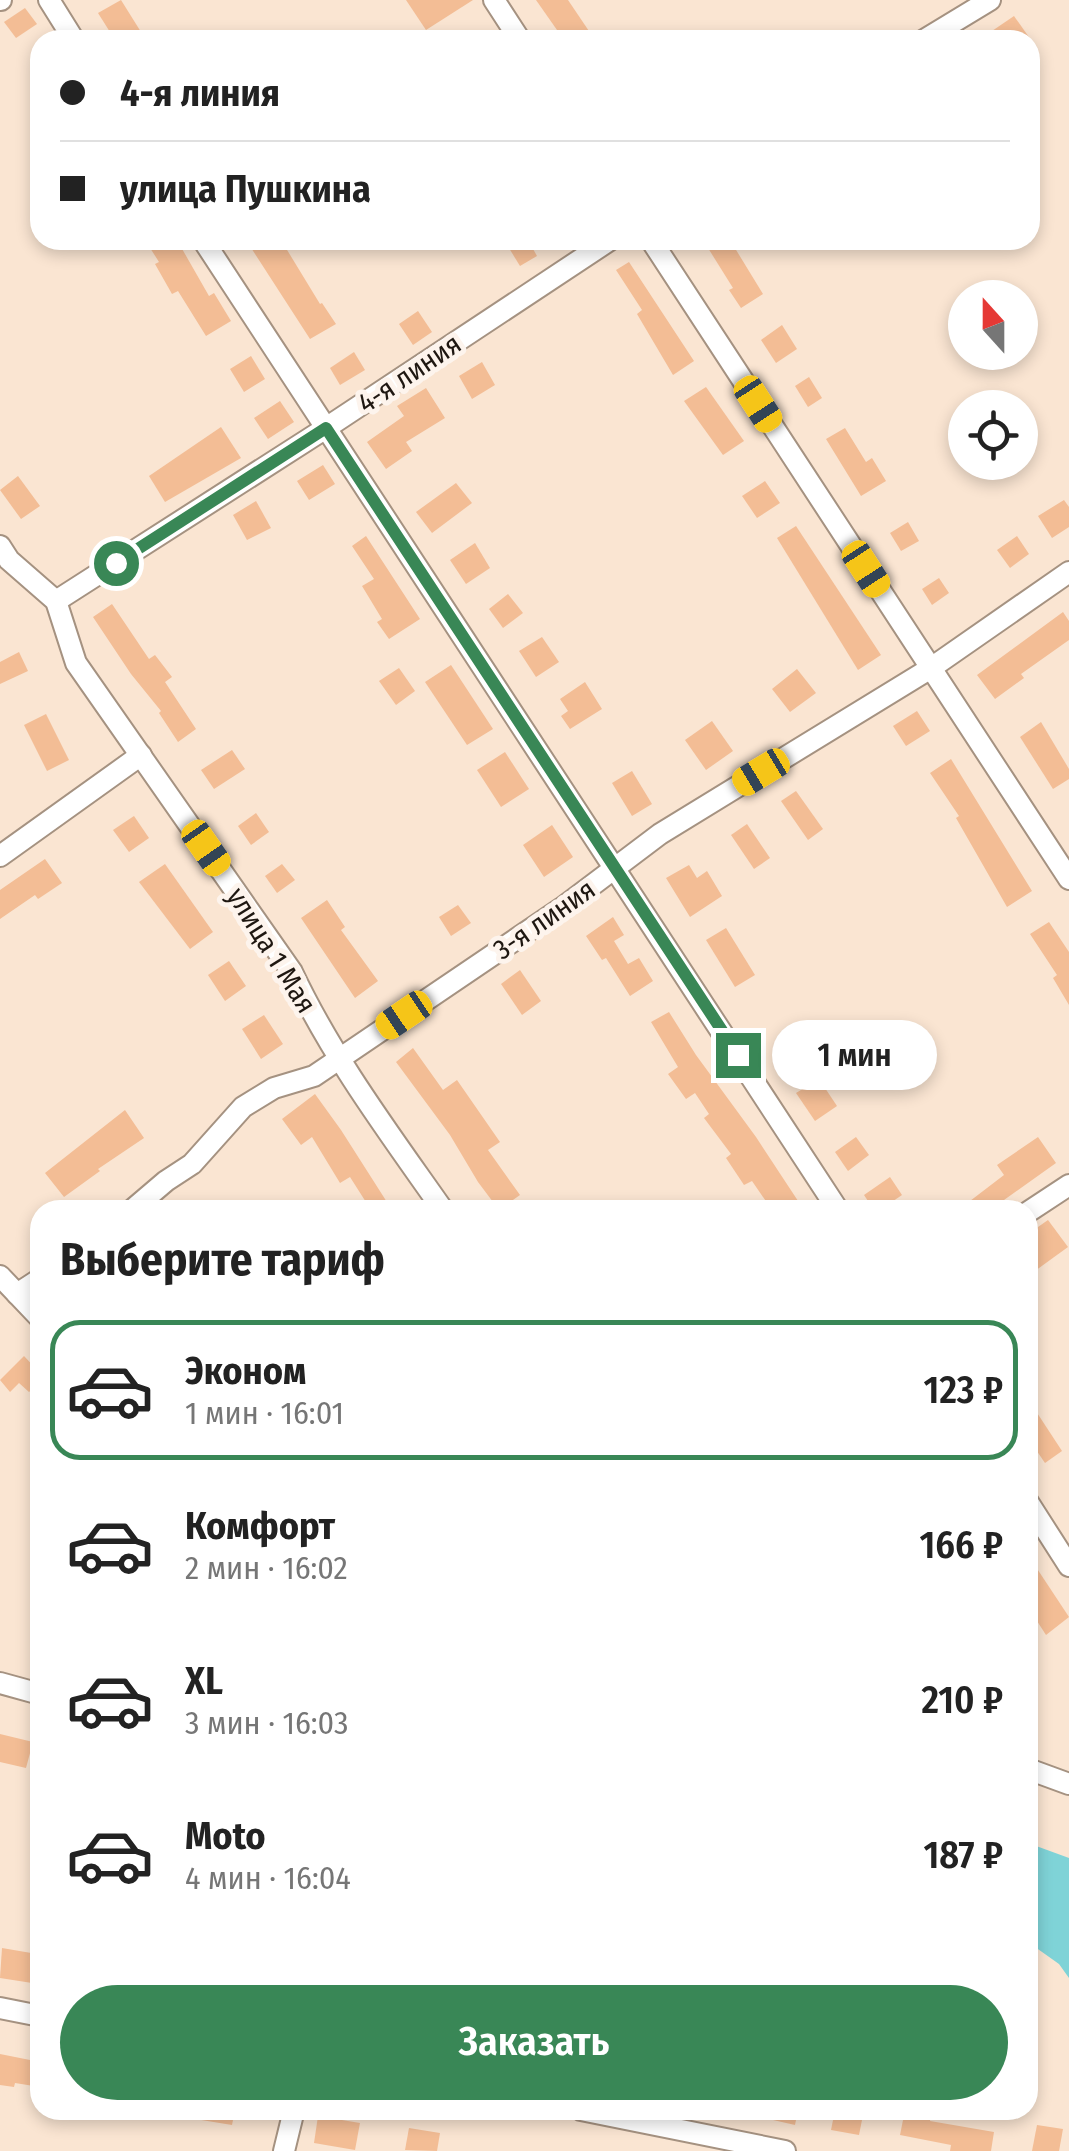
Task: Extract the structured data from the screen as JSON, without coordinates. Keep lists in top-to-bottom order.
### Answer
{
  "streets": {
    "street": ["4-я линия", "3-я линия", "улица 1 Мая"]
  },
  "crossings": [
    ["4-я линия", "улица 1 Мая"],
    ["3-я линия", "улица 1 Мая"]
  ],
  "north": "top",
  "page": {
    "banner": ["4-я линия", "улица Пушкина"],
    "bubble": "1 мин",
    "heading": "Выберите тариф",
    "list": [
      {
        "name": "Эконом",
        "note": "1 мин · 16:01",
        "value": "123 ₽"
      },
      {
        "name": "Комфорт",
        "note": "2 мин · 16:02",
        "value": "166 ₽"
      },
      {
        "name": "XL",
        "note": "3 мин · 16:03",
        "value": "210 ₽"
      },
      {
        "name": "Moto",
        "note": "4 мин · 16:04",
        "value": "187 ₽"
      }
    ],
    "buttons": "Заказать"
  }
}
